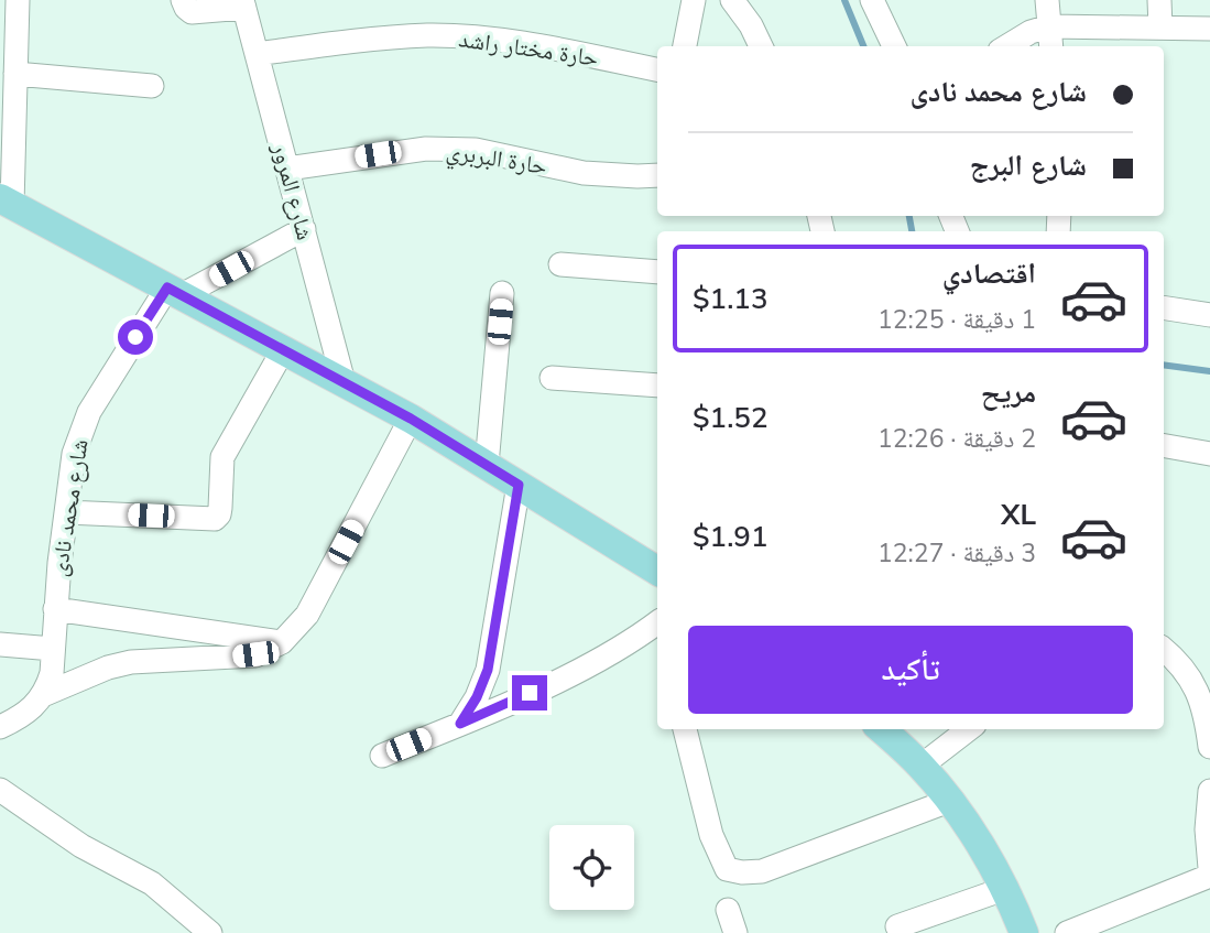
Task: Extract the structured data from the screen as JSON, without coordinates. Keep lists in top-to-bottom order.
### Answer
{
  "streets": {
    "street": [
      "حارة مختار راشد",
      "حارة البربري",
      "شارع المرور",
      "شارع محمد نادى"
    ]
  },
  "crossings": [
    ["حارة مختار راشد", "شارع المرور"],
    ["حارة البربري", "شارع المرور"]
  ],
  "page": {
    "banner": ["شارع محمد نادى", "شارع البرج"],
    "list": [
      {
        "name": "اقتصادي",
        "note": "1 دقيقة · 12:25",
        "value": "$1.13"
      },
      {
        "name": "مريح",
        "note": "2 دقيقة · 12:26",
        "value": "$1.52"
      },
      {
        "name": "XL",
        "note": "3 دقيقة · 12:27",
        "value": "$1.91"
      }
    ],
    "buttons": "تأكيد"
  }
}
